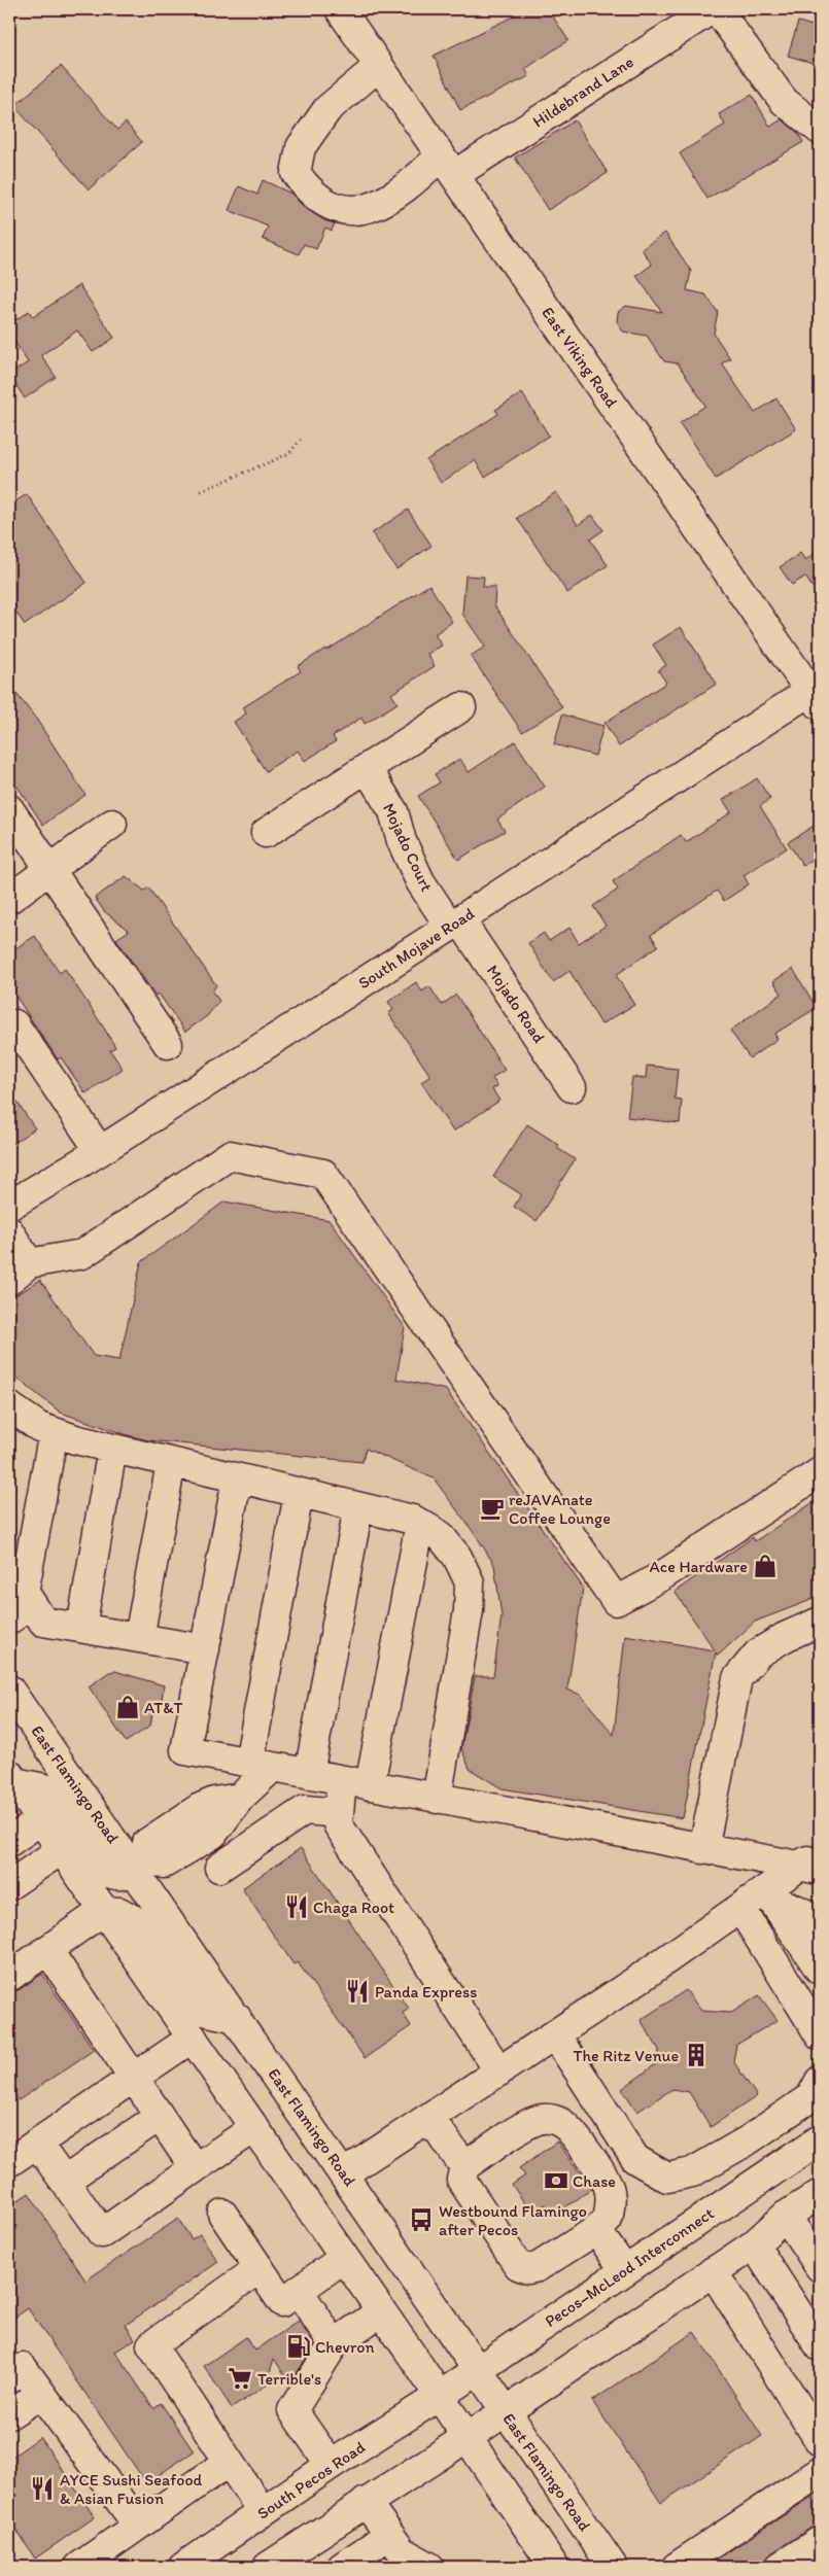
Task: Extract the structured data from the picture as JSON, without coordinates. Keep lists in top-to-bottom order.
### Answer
{
  "streets": {
    "main road": [
      "Hildebrand Lane",
      "East Viking Road",
      "Mojado Court",
      "South Mojave Road",
      "Mojado Road",
      "East Flamingo Road",
      "Pecos–McLeod Interconnect",
      "South Pecos Road"
    ]
  },
  "crossings": [
    ["Hildebrand Lane", "East Viking Road"],
    ["East Viking Road", "South Mojave Road"],
    ["Mojado Court", "South Mojave Road"],
    ["Mojado Court", "Mojado Road"],
    ["South Mojave Road", "Mojado Road"],
    ["East Flamingo Road", "Pecos–McLeod Interconnect"],
    ["Pecos–McLeod Interconnect", "South Pecos Road"]
  ],
  "places": {
    "cafe": ["reJAVAnate Coffee Lounge"],
    "shop": ["Ace Hardware", "AT&T"],
    "restaurant": ["Chaga Root", "Panda Express", "AYCE Sushi Seafood & Asian Fusion"],
    "building": ["The Ritz Venue"],
    "bank": ["Chase"],
    "bus stop": ["Westbound Flamingo after Pecos"],
    "fuel station": ["Chevron"],
    "supermarket": ["Terrible's"]
  }
}
